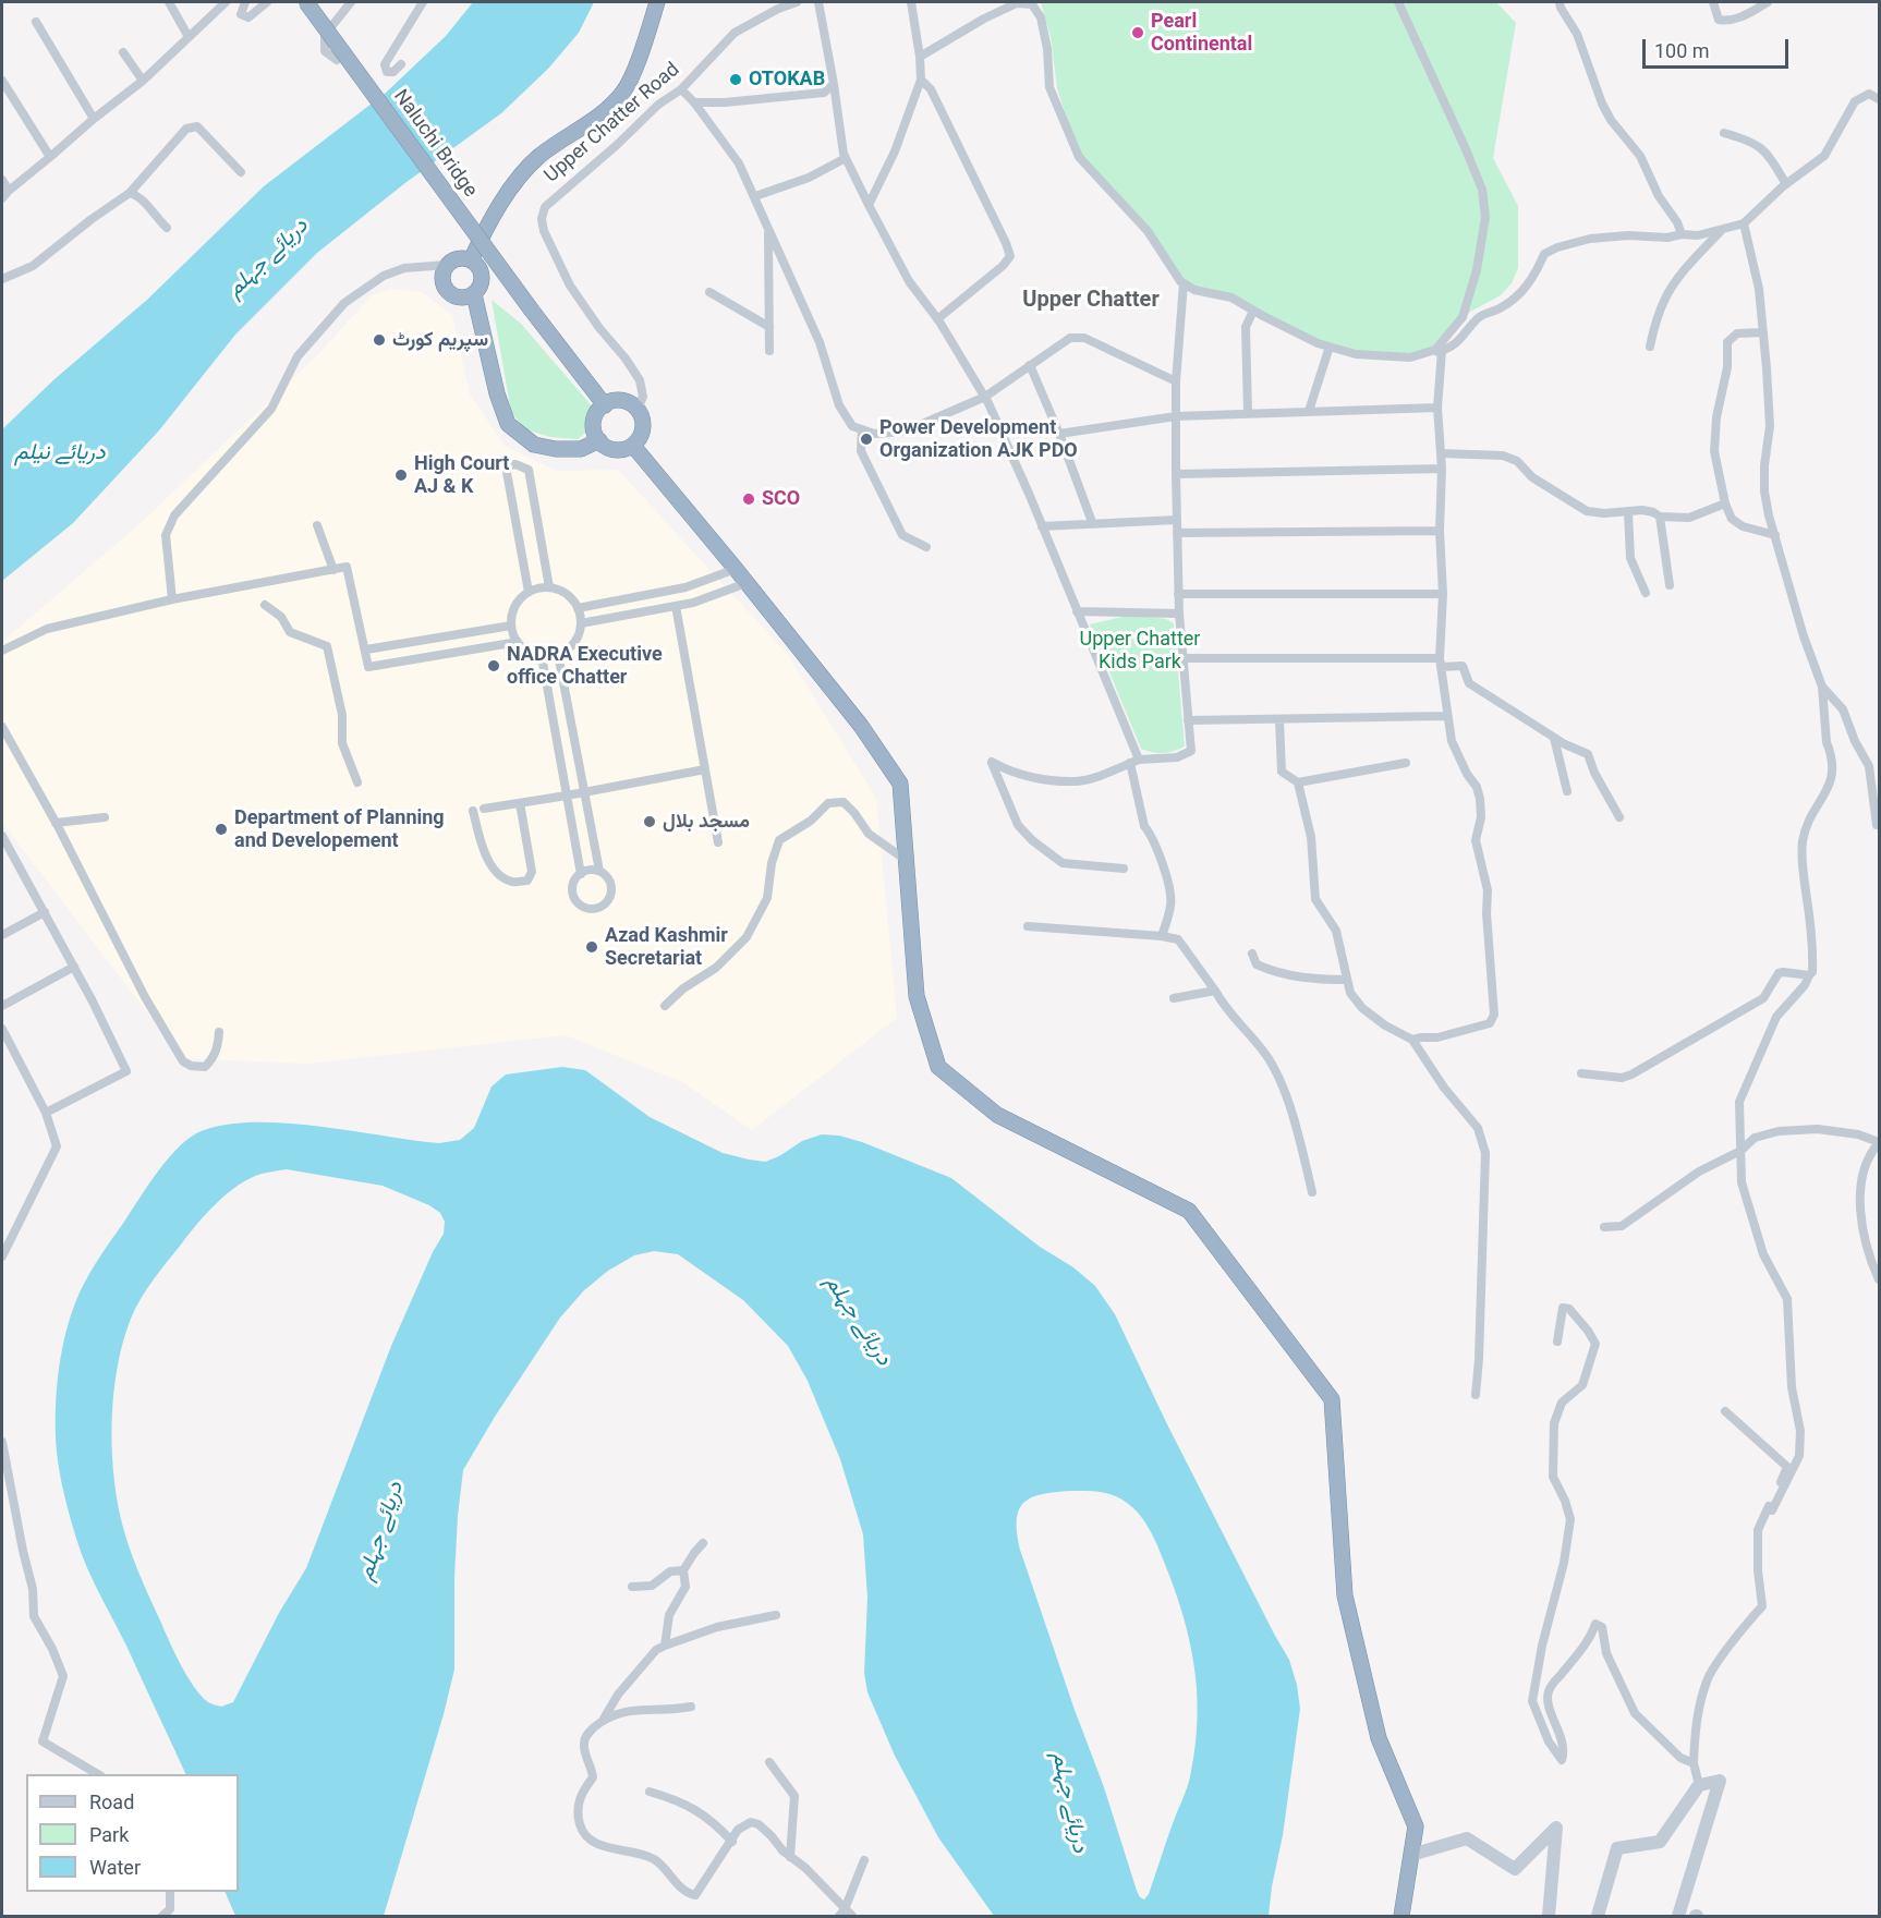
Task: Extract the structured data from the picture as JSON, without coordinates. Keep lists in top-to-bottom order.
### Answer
{
  "streets": {
    "highway": ["Naluchi Bridge"],
    "street": ["Upper Chatter Road"]
  },
  "crossings": [
    ["Upper Chatter Road", "Naluchi Bridge"]
  ],
  "districts": ["Upper Chatter"],
  "water": ["دریائے جہلم", "دریائے نیلم"],
  "parks": ["Upper Chatter Kids Park"],
  "places": [
    "Pearl Continental",
    "OTOKAB",
    "سپریم کورٹ",
    "Power Development Organization AJK PDO",
    "High Court AJ & K",
    "SCO",
    "NADRA Executive office Chatter",
    "مسجد بلال",
    "Department of Planning and Developement",
    "Azad Kashmir Secretariat"
  ],
  "legend": ["Road", "Park", "Water"],
  "scale_bar": "100 m"
}
